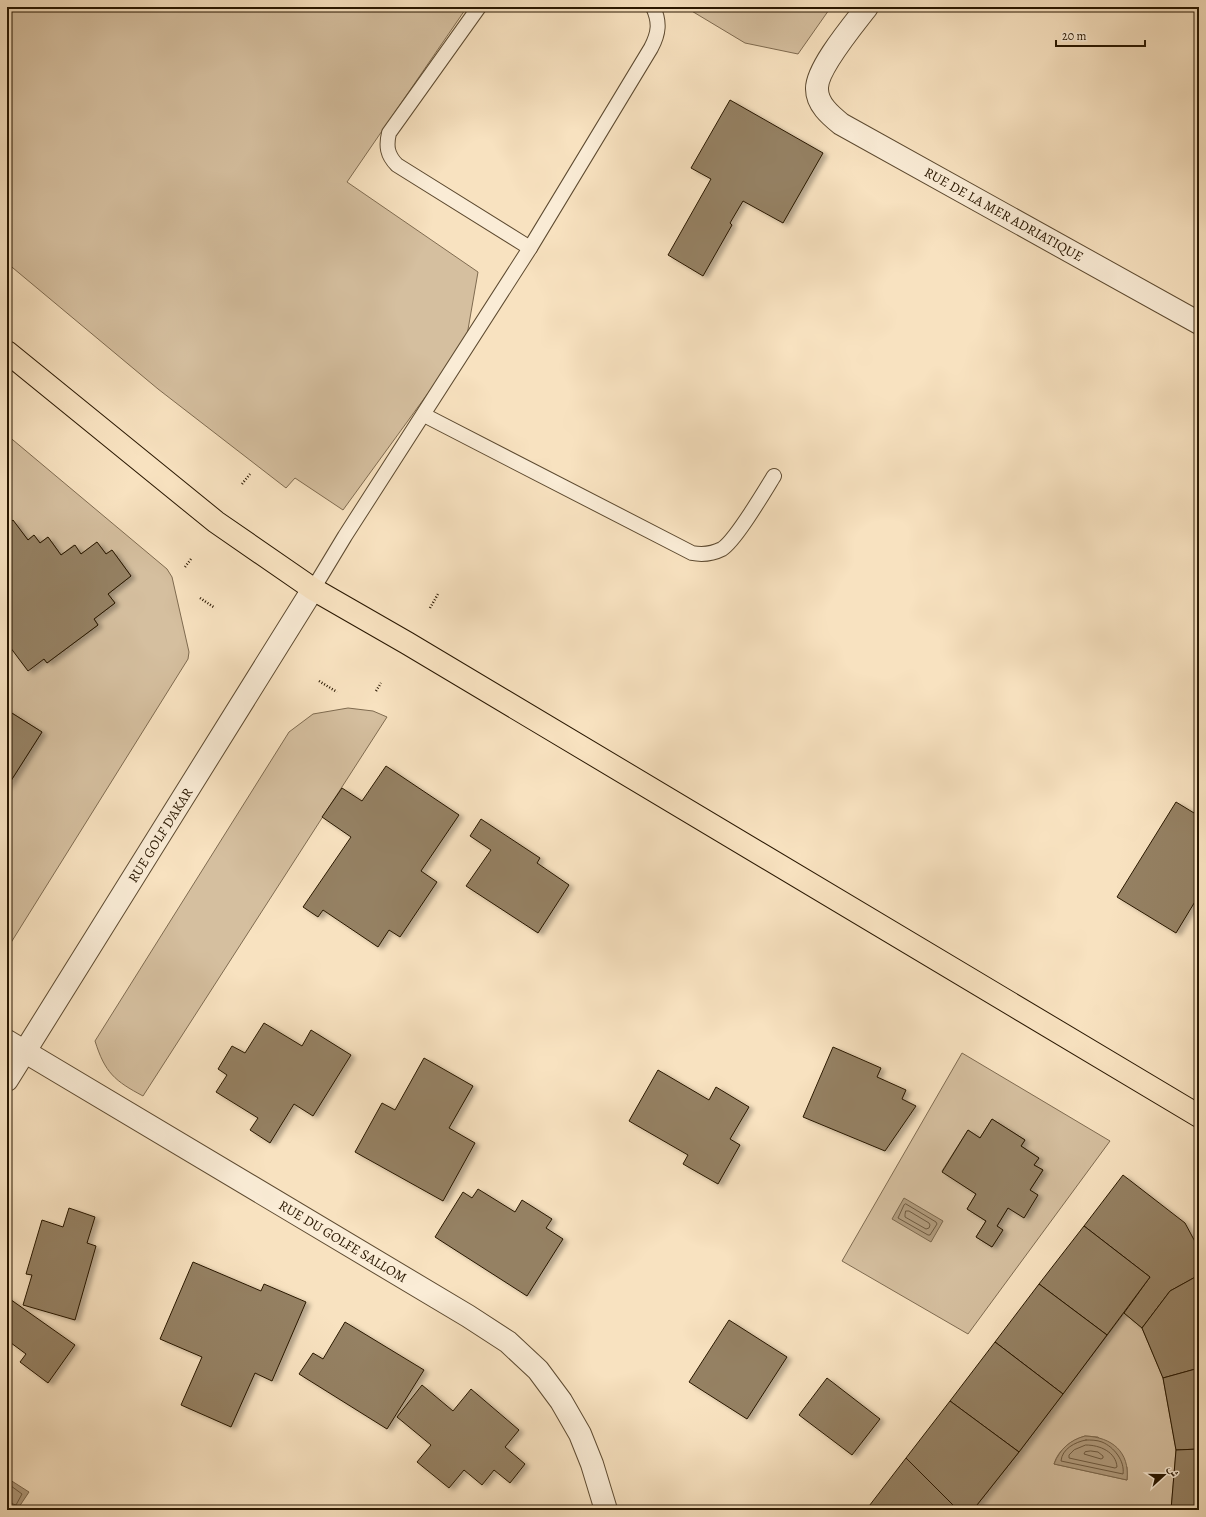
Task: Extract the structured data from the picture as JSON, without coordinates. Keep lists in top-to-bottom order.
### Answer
{
  "streets": {
    "street": ["RUE DE LA MER ADRIATIQUE", "RUE GOLF D'AKAR", "RUE DU GOLFE SALLOM"]
  },
  "crossings": [
    ["RUE GOLF D'AKAR", "RUE DU GOLFE SALLOM"]
  ],
  "scale_bar": "20 m",
  "north": "right"
}
